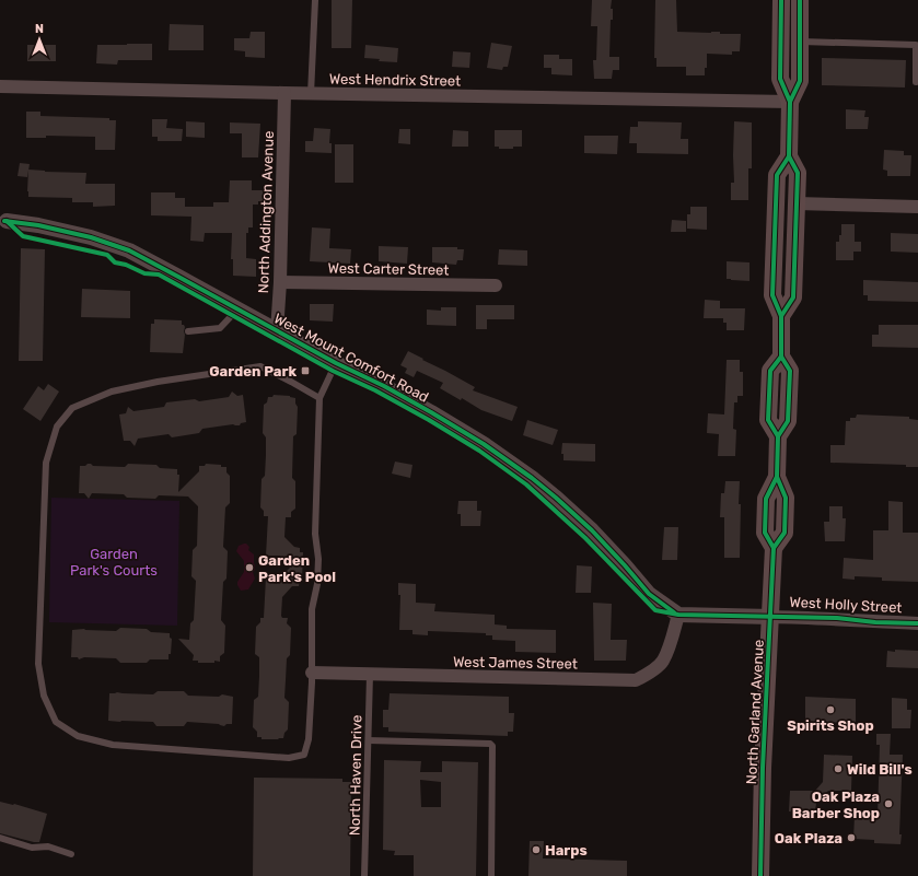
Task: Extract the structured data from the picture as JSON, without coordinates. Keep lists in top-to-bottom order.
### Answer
{
  "streets": {
    "main road": ["North Garland Avenue"],
    "street": [
      "West Hendrix Street",
      "North Addington Avenue",
      "West Carter Street",
      "West Mount Comfort Road",
      "West Holly Street",
      "West James Street"
    ],
    "lane": ["North Haven Drive"]
  },
  "crossings": [
    ["West Hendrix Street", "North Addington Avenue"],
    ["North Addington Avenue", "West Carter Street"],
    ["North Addington Avenue", "West Mount Comfort Road"],
    ["West Mount Comfort Road", "West James Street"],
    ["West Holly Street", "North Garland Avenue"],
    ["West James Street", "North Haven Drive"]
  ],
  "parks": ["Garden Park's Courts"],
  "places": {
    "transit": ["Garden Park"],
    "other": [
      "Garden Park's Pool",
      "Spirits Shop",
      "Wild Bill's",
      "Oak Plaza Barber Shop",
      "Oak Plaza",
      "Harps"
    ]
  },
  "north": "top"
}
